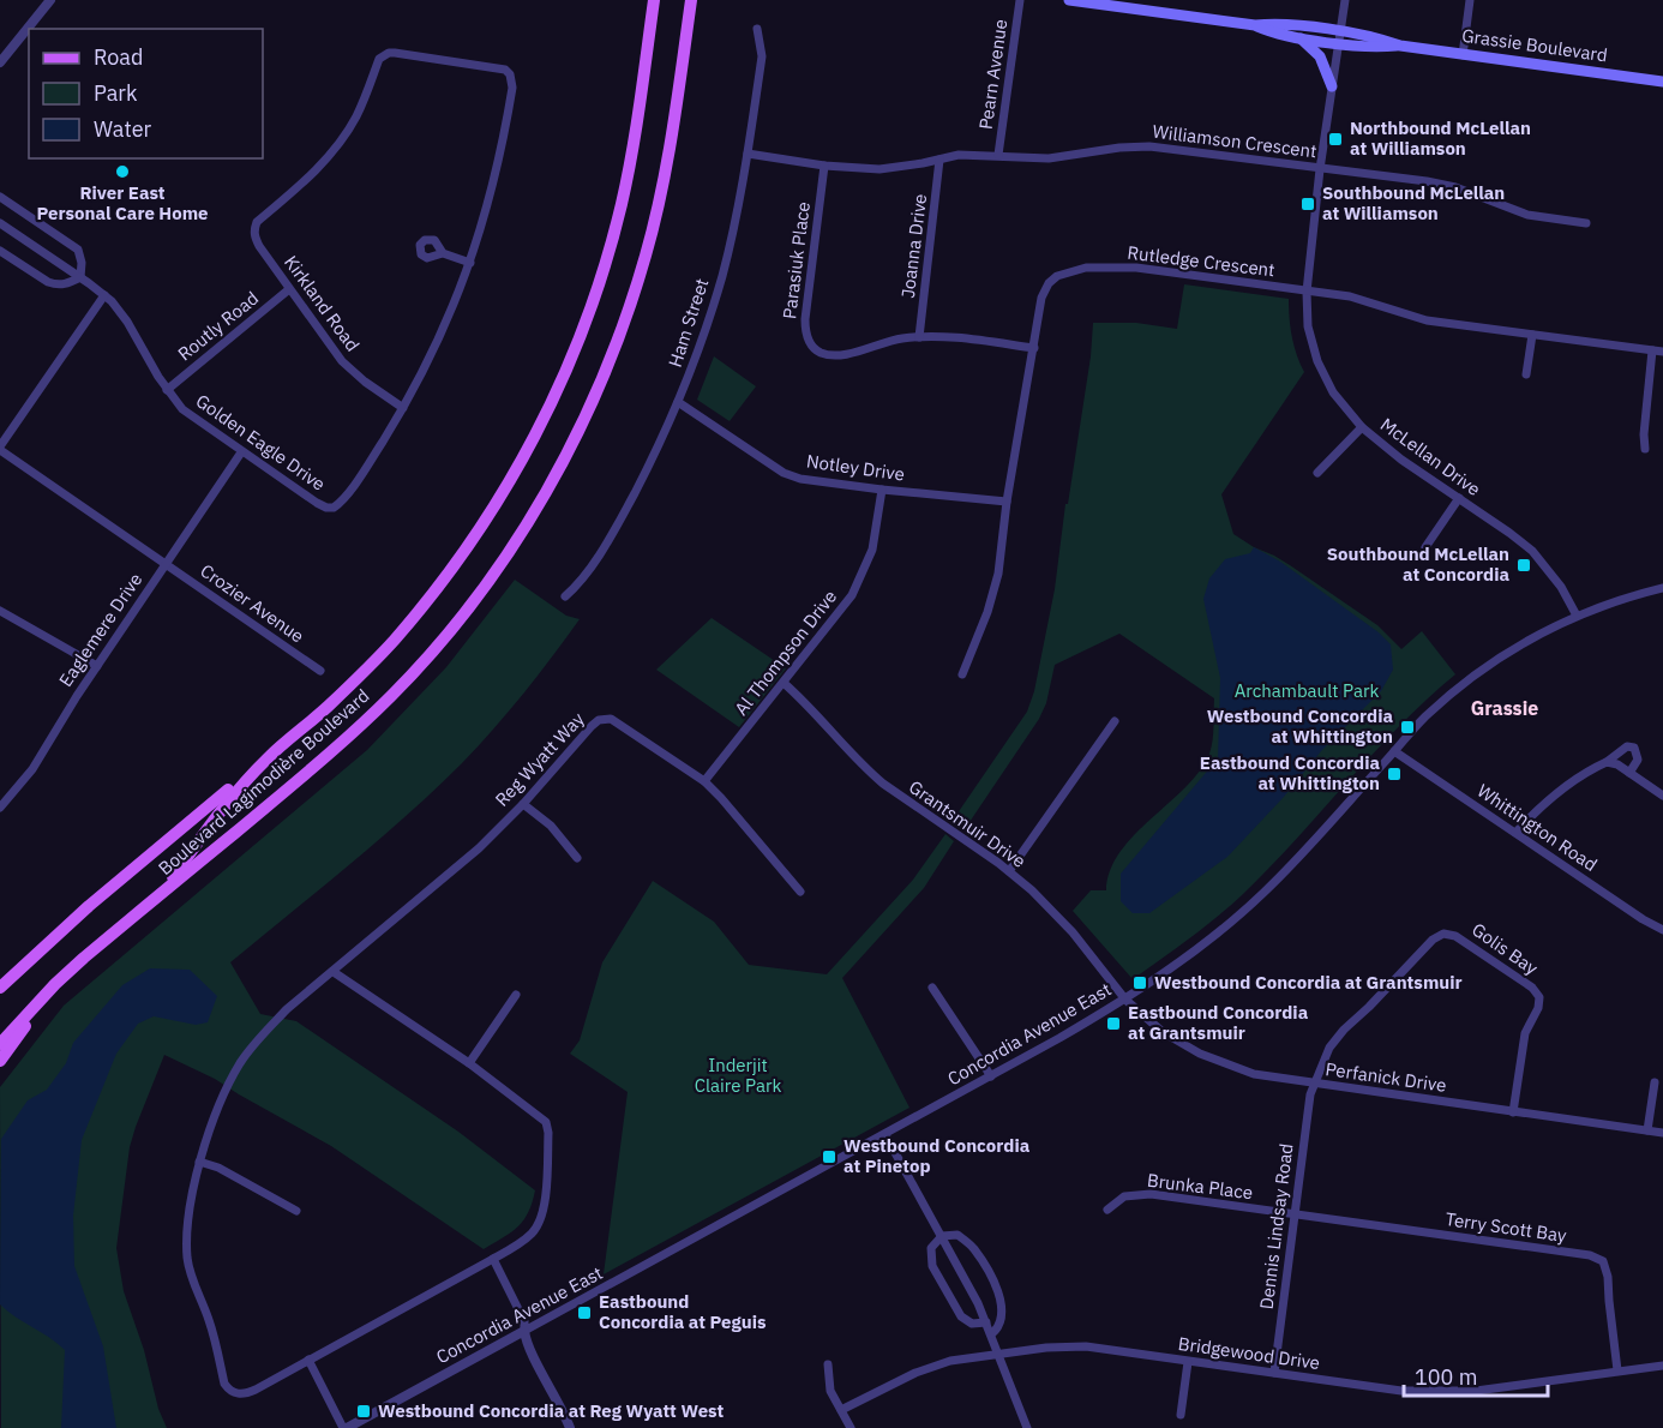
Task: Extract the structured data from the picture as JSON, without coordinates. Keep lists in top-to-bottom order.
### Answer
{
  "streets": {
    "main road": ["Grassie Boulevard", "Boulevard Lagimodière Boulevard"],
    "street": [
      "Pearn Avenue",
      "Williamson Crescent",
      "Joanna Drive",
      "Parasiuk Place",
      "Rutledge Crescent",
      "Kirkland Road",
      "Ham Street",
      "Routly Road",
      "Golden Eagle Drive",
      "McLellan Drive",
      "Notley Drive",
      "Crozier Avenue",
      "Eaglemere Drive",
      "Al Thompson Drive",
      "Reg Wyatt Way",
      "Grantsmuir Drive",
      "Whittington Road",
      "Golis Bay",
      "Concordia Avenue East",
      "Perfanick Drive",
      "Brunka Place",
      "Dennis Lindsay Road",
      "Terry Scott Bay",
      "Bridgewood Drive"
    ]
  },
  "crossings": [
    ["Grassie Boulevard", "McLellan Drive"],
    ["Pearn Avenue", "Williamson Crescent"],
    ["Williamson Crescent", "Joanna Drive"],
    ["Williamson Crescent", "Parasiuk Place"],
    ["Williamson Crescent", "Ham Street"],
    ["Williamson Crescent", "McLellan Drive"],
    ["Joanna Drive", "Parasiuk Place"],
    ["Parasiuk Place", "Rutledge Crescent"],
    ["Rutledge Crescent", "McLellan Drive"],
    ["Rutledge Crescent", "Notley Drive"],
    ["Kirkland Road", "Routly Road"],
    ["Kirkland Road", "Golden Eagle Drive"],
    ["Ham Street", "Notley Drive"],
    ["Routly Road", "Golden Eagle Drive"],
    ["Golden Eagle Drive", "Eaglemere Drive"],
    ["McLellan Drive", "Concordia Avenue East"],
    ["Notley Drive", "Al Thompson Drive"],
    ["Crozier Avenue", "Eaglemere Drive"],
    ["Al Thompson Drive", "Reg Wyatt Way"],
    ["Al Thompson Drive", "Grantsmuir Drive"],
    ["Grantsmuir Drive", "Concordia Avenue East"],
    ["Grantsmuir Drive", "Perfanick Drive"],
    ["Whittington Road", "Concordia Avenue East"],
    ["Golis Bay", "Perfanick Drive"],
    ["Golis Bay", "Dennis Lindsay Road"],
    ["Concordia Avenue East", "Perfanick Drive"],
    ["Perfanick Drive", "Dennis Lindsay Road"],
    ["Brunka Place", "Dennis Lindsay Road"],
    ["Brunka Place", "Terry Scott Bay"],
    ["Dennis Lindsay Road", "Terry Scott Bay"],
    ["Dennis Lindsay Road", "Bridgewood Drive"],
    ["Terry Scott Bay", "Bridgewood Drive"]
  ],
  "districts": ["Grassie"],
  "parks": ["Archambault Park", "Inderjit Claire Park"],
  "places": {
    "transit": [
      "Northbound McLellan at Williamson",
      "Southbound McLellan at Williamson",
      "Southbound McLellan at Concordia",
      "Westbound Concordia at Whittington",
      "Eastbound Concordia at Whittington",
      "Westbound Concordia at Grantsmuir",
      "Eastbound Concordia at Grantsmuir",
      "Westbound Concordia at Pinetop",
      "Eastbound Concordia at Peguis",
      "Westbound Concordia at Reg Wyatt West"
    ],
    "other": ["River East Personal Care Home"]
  },
  "legend": ["Road", "Park", "Water"],
  "scale_bar": "100 m"
}
